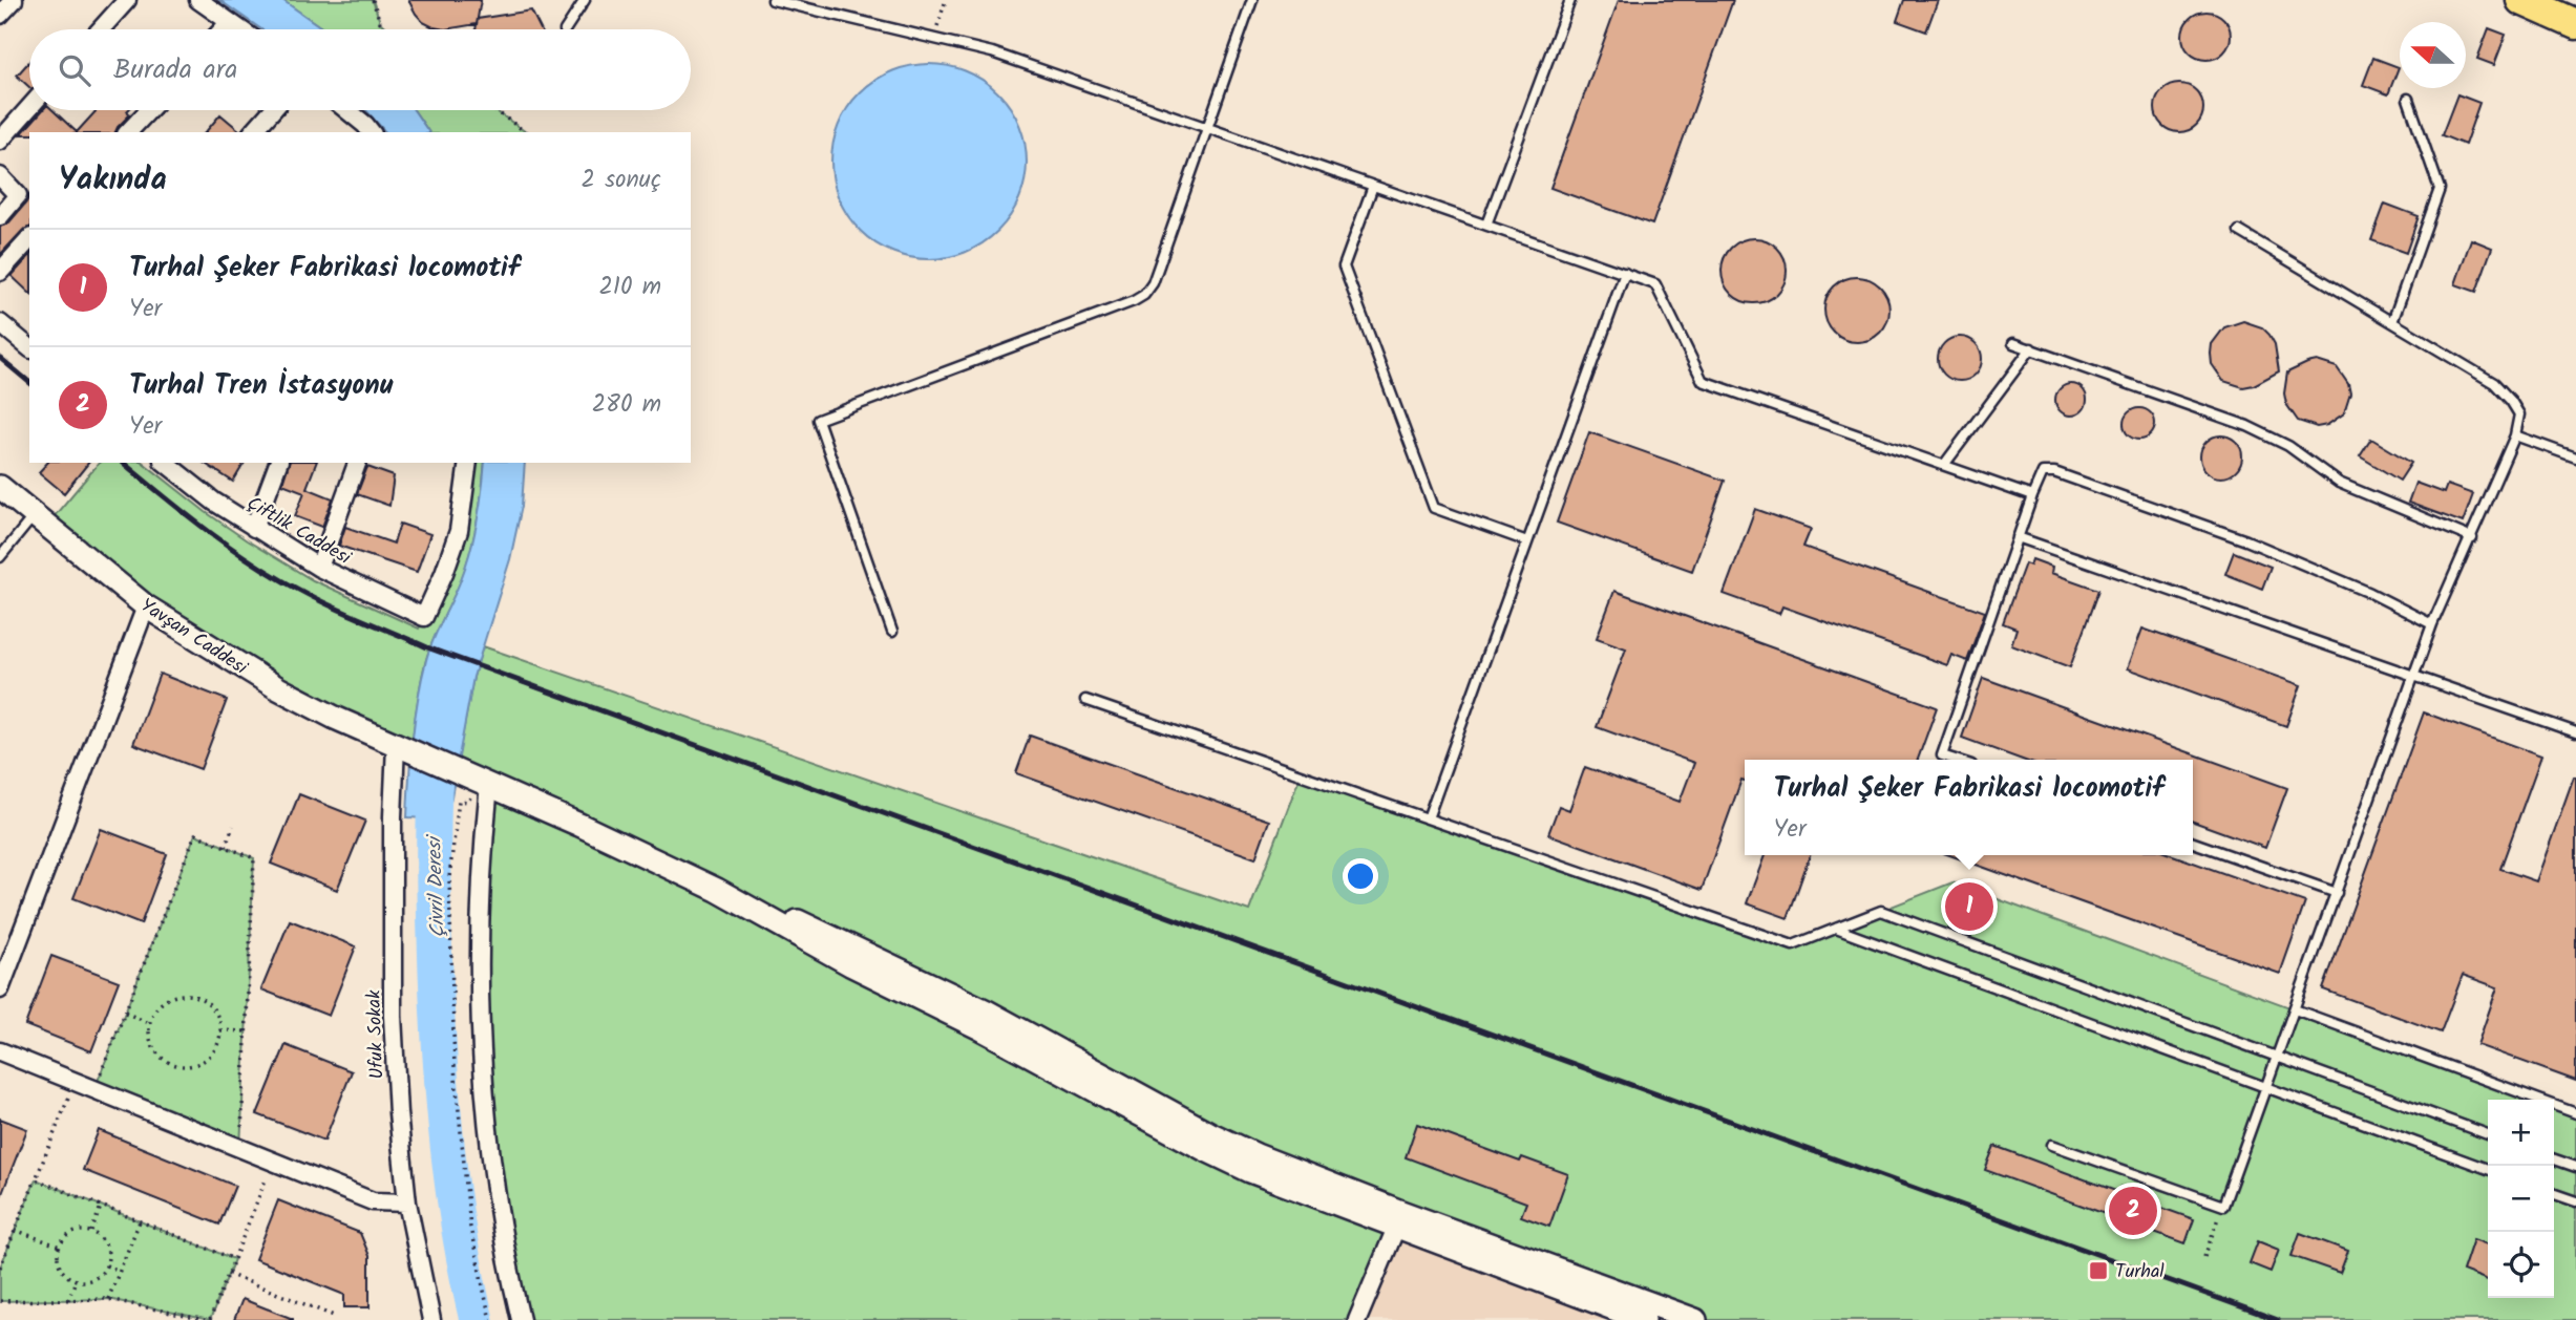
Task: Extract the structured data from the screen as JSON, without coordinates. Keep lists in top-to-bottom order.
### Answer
{
  "streets": {
    "street": ["Çiftlik Caddesi", "Yavşan Caddesi", "Ufuk Sokak"]
  },
  "crossings": [
    ["Yavşan Caddesi", "Ufuk Sokak"]
  ],
  "water": ["Çivril Deresi"],
  "places": {
    "transit": ["Turhal"]
  },
  "north": "left",
  "page": {
    "search": "Burada ara",
    "heading": ["Yakında", "2 sonuç"],
    "list": [
      {
        "mark": "1",
        "name": "Turhal Şeker Fabrikasi locomotif",
        "note": "Yer",
        "value": "210 m"
      },
      {
        "mark": "2",
        "name": "Turhal Tren İstasyonu",
        "note": "Yer",
        "value": "280 m"
      }
    ],
    "popup": ["Turhal Şeker Fabrikasi locomotif", "Yer"],
    "pins": ["1", "2"],
    "map_buttons": ["+", "−"]
  }
}
